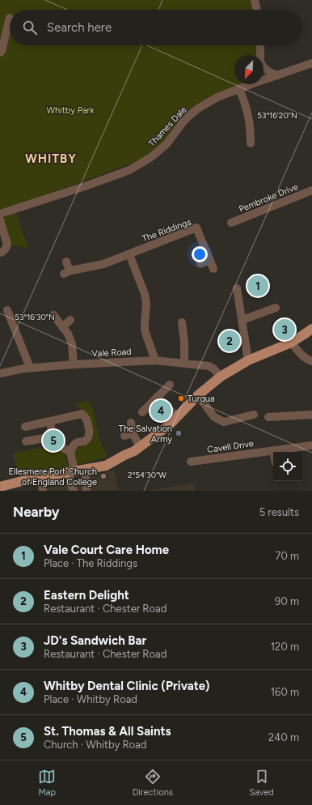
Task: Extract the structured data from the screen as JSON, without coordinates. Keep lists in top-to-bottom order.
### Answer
{
  "streets": {
    "street": [
      "Thames Dale",
      "Pembroke Drive",
      "The Riddings",
      "Vale Road",
      "Cavell Drive"
    ]
  },
  "districts": ["WHITBY"],
  "parks": ["Whitby Park"],
  "places": ["Turqua", "The Salvation Army", "Ellesmere Port Church of England College"],
  "north": "bottom left",
  "page": {
    "search": "Search here",
    "pins": [
      "1",
      "3",
      "2",
      "4",
      "5"
    ],
    "heading": ["Nearby", "5 results"],
    "list": [
      {
        "mark": "1",
        "name": "Vale Court Care Home",
        "note": "Place · The Riddings",
        "value": "70 m"
      },
      {
        "mark": "2",
        "name": "Eastern Delight",
        "note": "Restaurant · Chester Road",
        "value": "90 m"
      },
      {
        "mark": "3",
        "name": "JD's Sandwich Bar",
        "note": "Restaurant · Chester Road",
        "value": "120 m"
      },
      {
        "mark": "4",
        "name": "Whitby Dental Clinic (Private)",
        "note": "Place · Whitby Road",
        "value": "160 m"
      },
      {
        "mark": "5",
        "name": "St. Thomas & All Saints",
        "note": "Church · Whitby Road",
        "value": "240 m"
      }
    ],
    "nav": ["Map", "Directions", "Saved"]
  },
  "coordinates": ["53°16'20\"N", "53°16'30\"N", "2°54'30\"W"]
}
